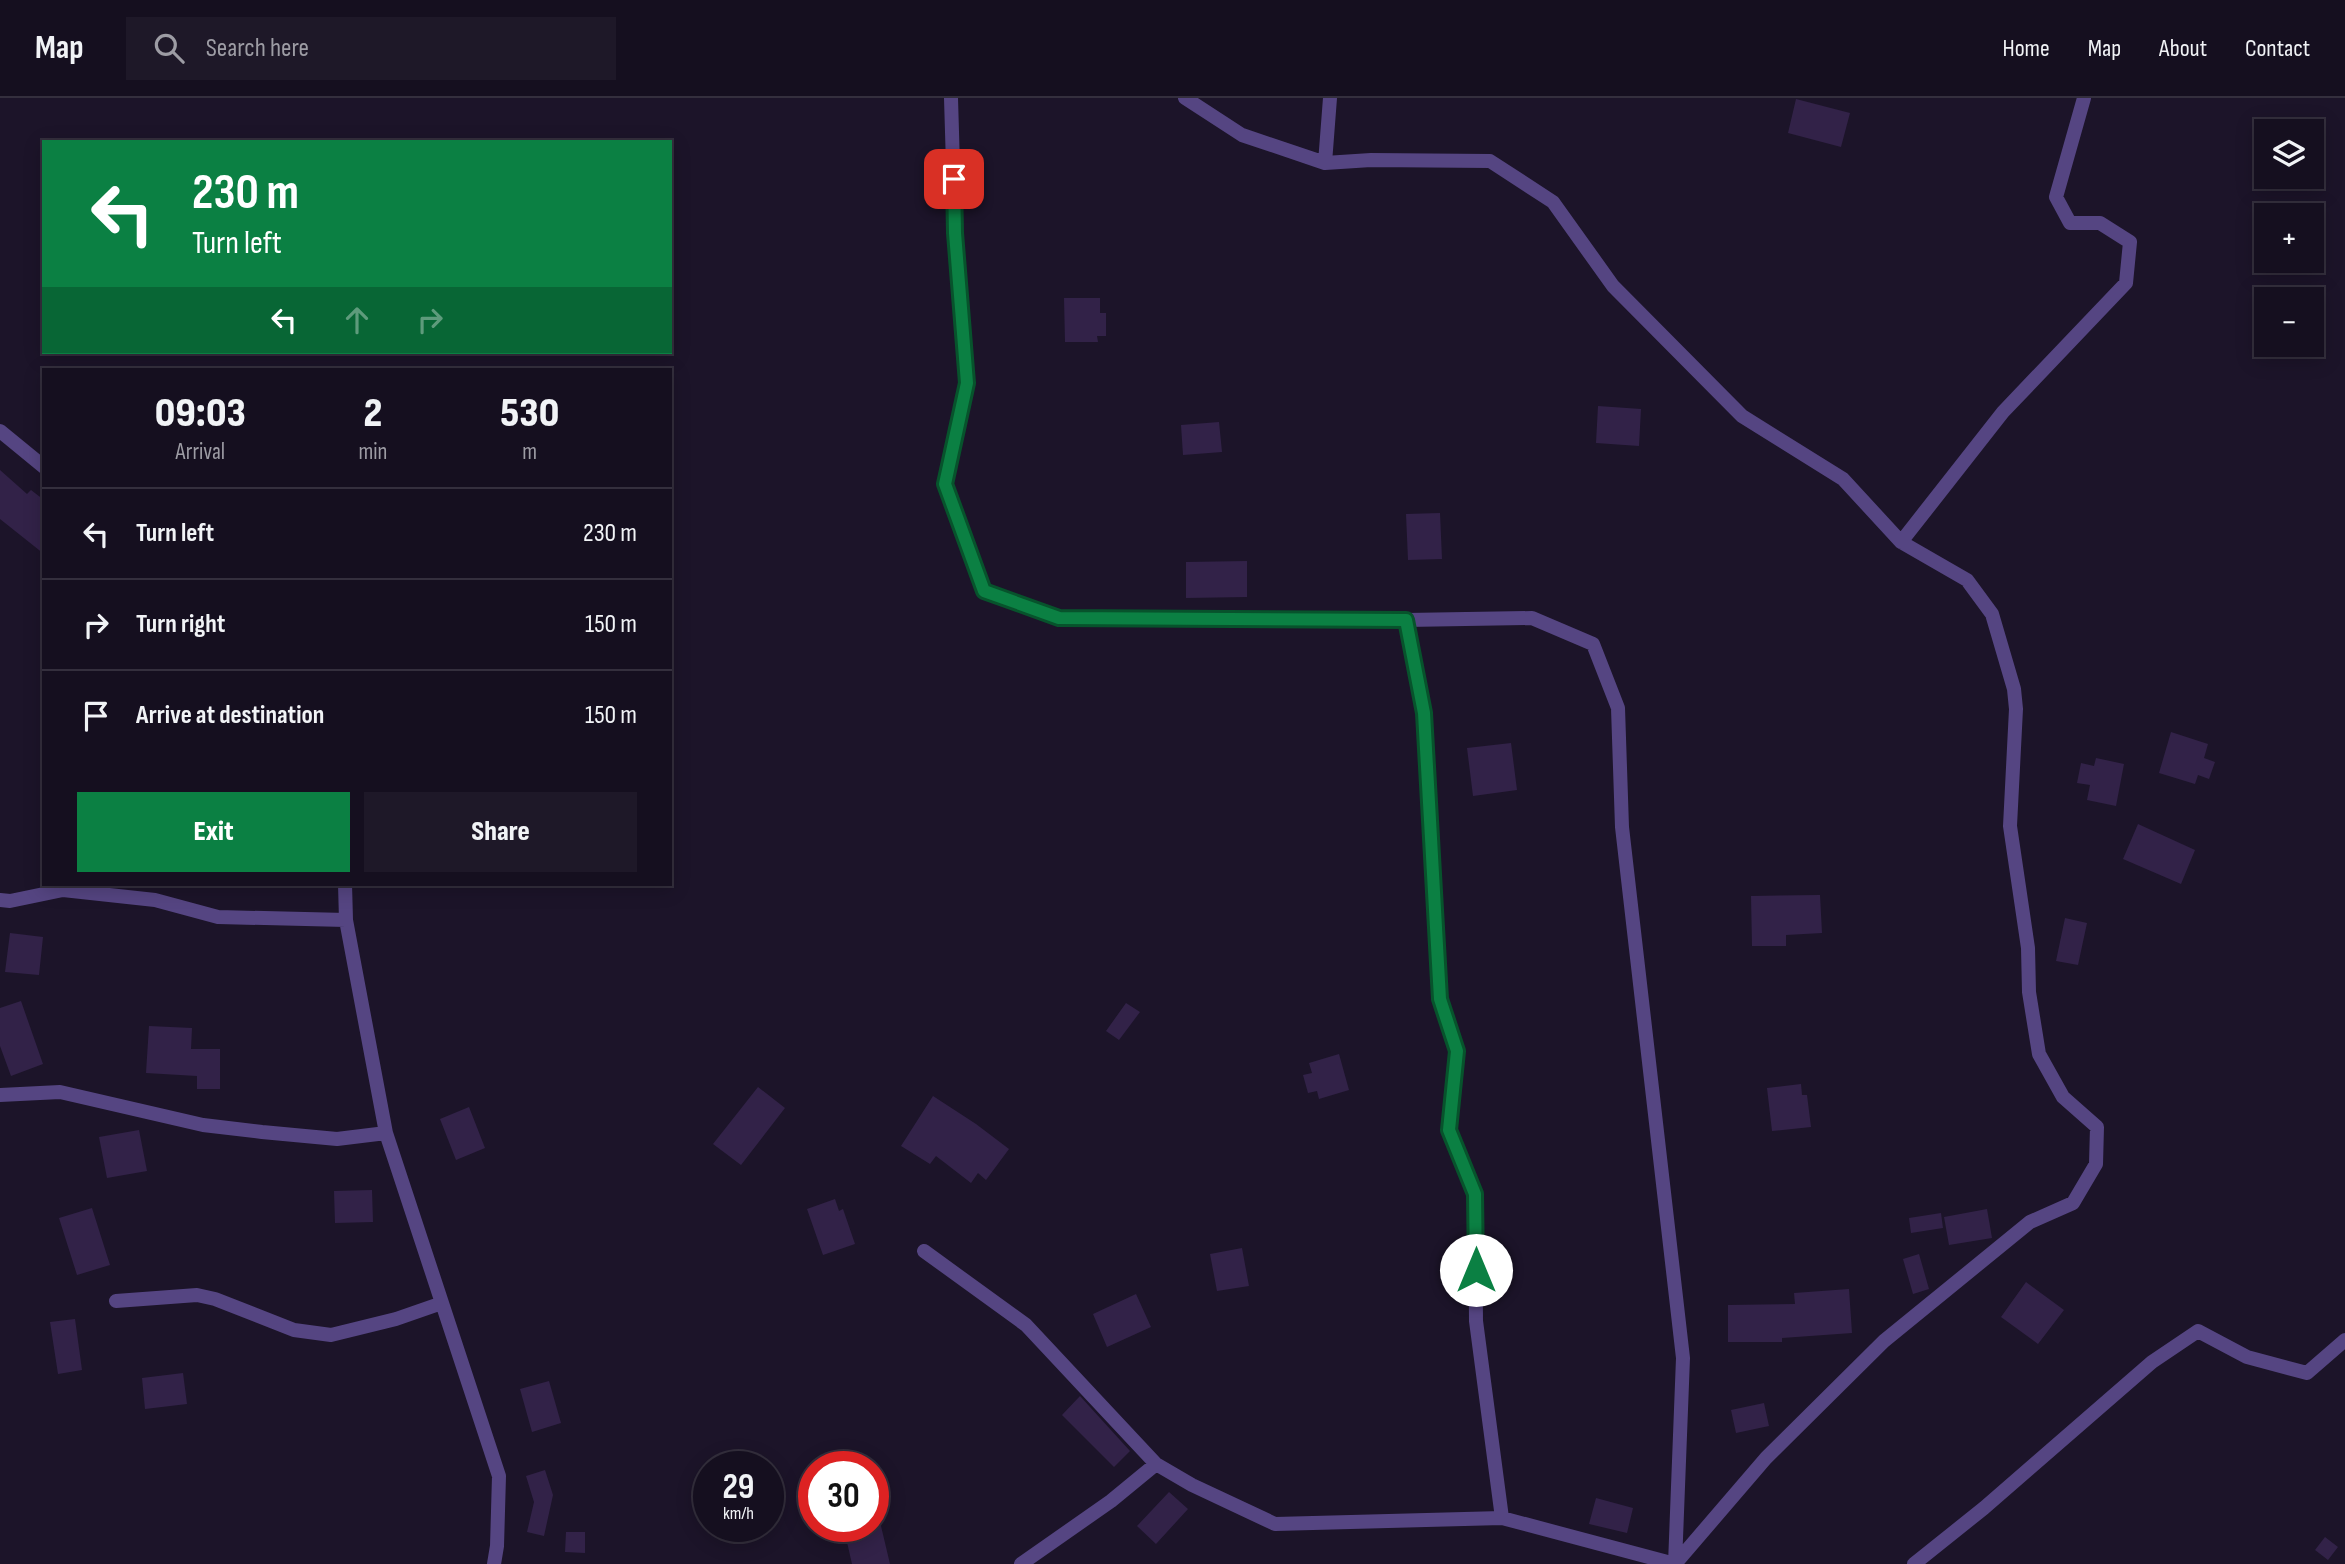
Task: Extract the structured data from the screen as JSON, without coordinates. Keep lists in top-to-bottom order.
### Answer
{
  "page": {
    "header": "Map",
    "search": "Search here",
    "nav": [
      "Home",
      "Map",
      "About",
      "Contact"
    ],
    "map_buttons": ["+", "−"],
    "turn": ["230 m", "Turn left"],
    "eta": [
      "09:03",
      "Arrival",
      "2",
      "min",
      "530",
      "m"
    ],
    "list": [
      {
        "name": "Turn left",
        "value": "230 m"
      },
      {
        "name": "Turn right",
        "value": "150 m"
      },
      {
        "name": "Arrive at destination",
        "value": "150 m"
      }
    ],
    "buttons": ["Exit", "Share"],
    "speed": "29 km/h",
    "limit": "30"
  }
}
